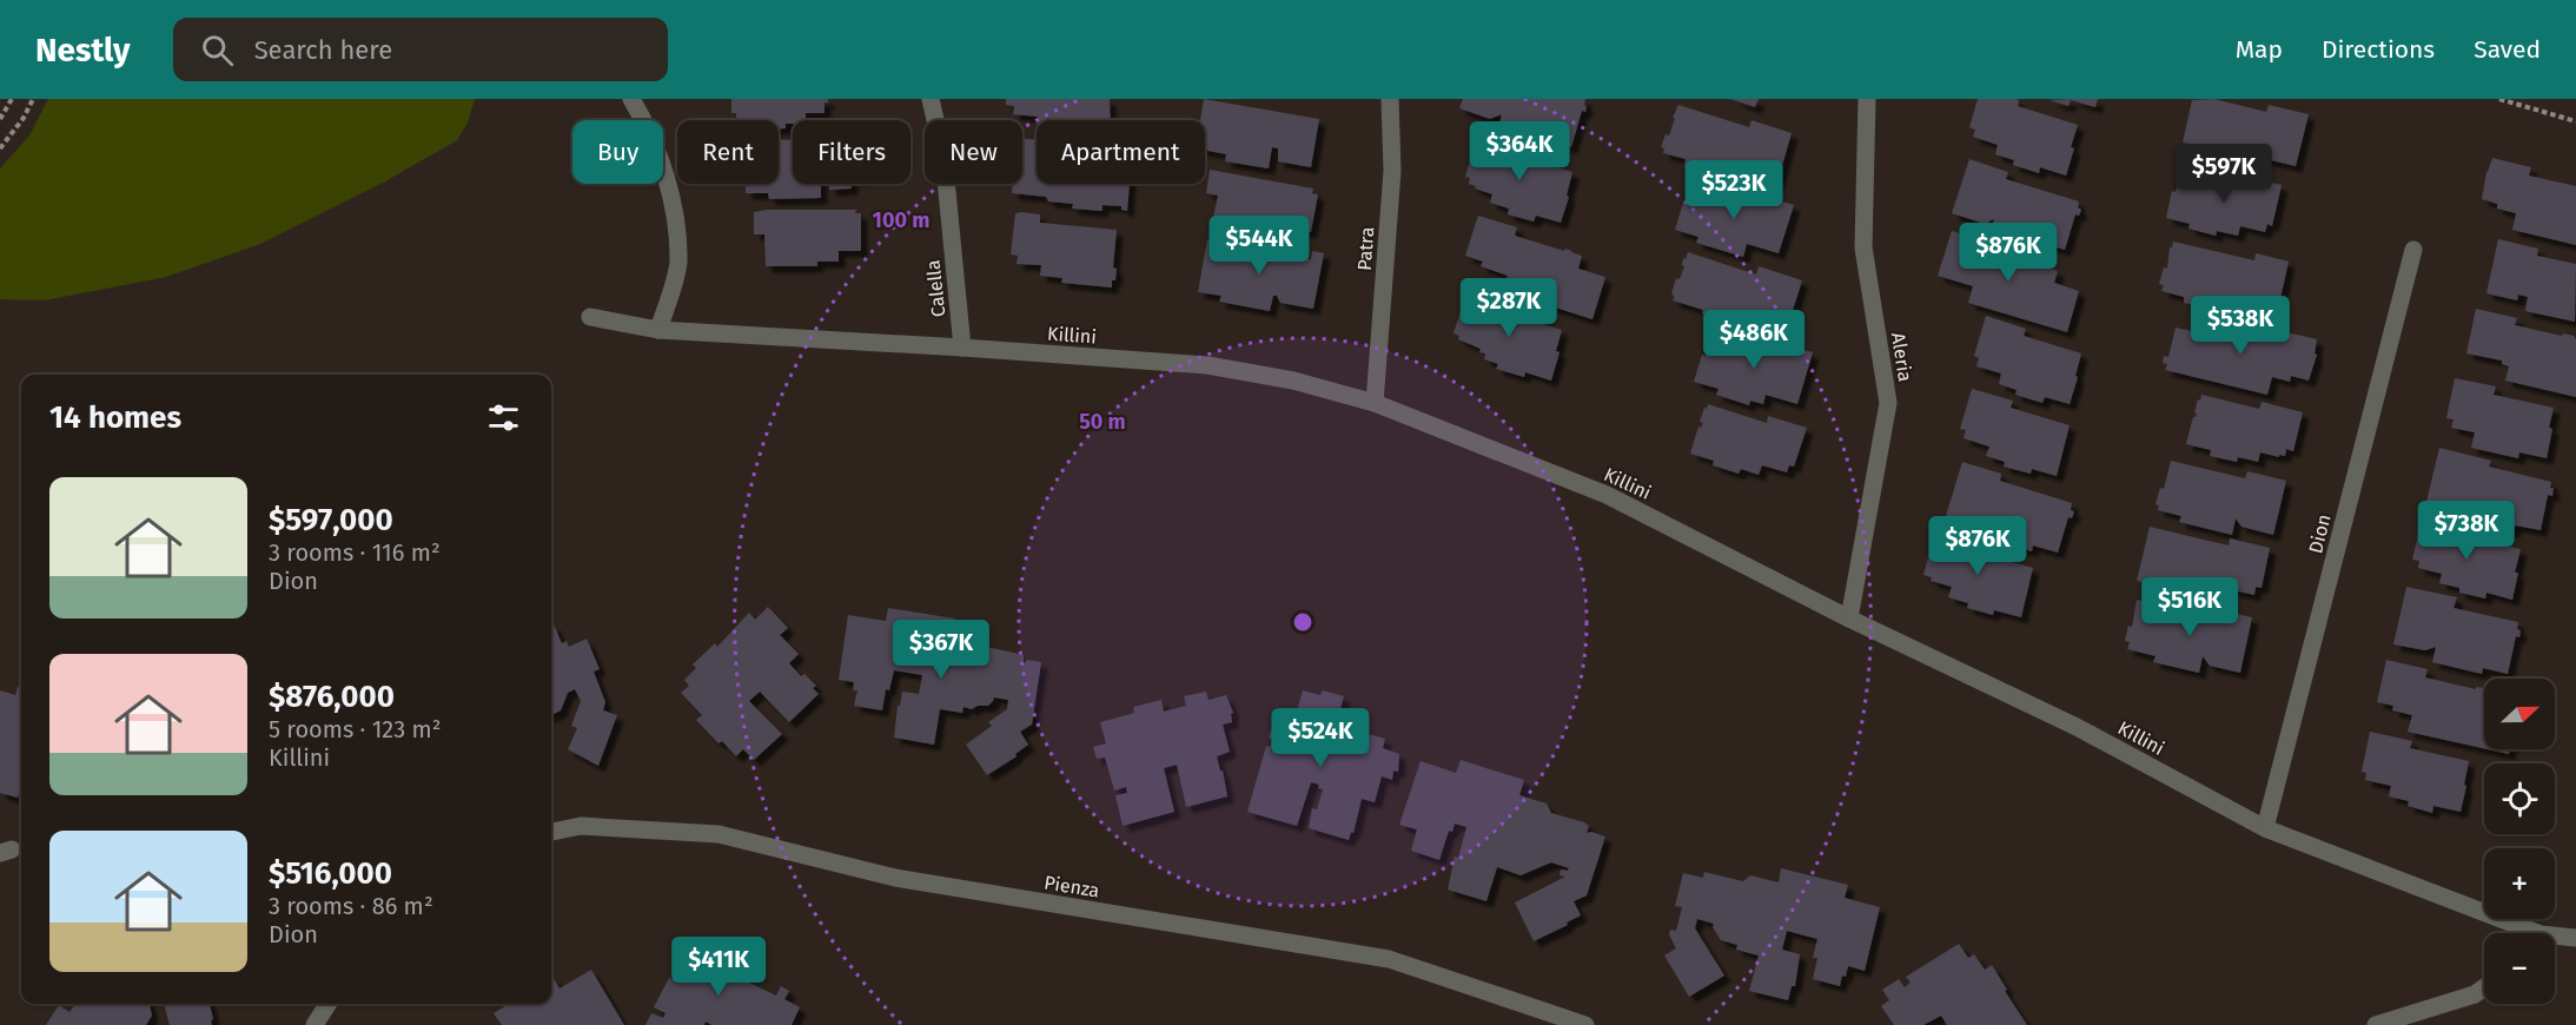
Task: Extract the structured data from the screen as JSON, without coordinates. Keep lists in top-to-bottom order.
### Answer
{
  "streets": {
    "street": [
      "Patra",
      "Calella",
      "Killini",
      "Aleria",
      "Dion",
      "Pienza"
    ]
  },
  "crossings": [
    ["Patra", "Killini"],
    ["Calella", "Killini"],
    ["Killini", "Aleria"],
    ["Killini", "Dion"]
  ],
  "north": "right",
  "page": {
    "header": "Nestly",
    "search": "Search here",
    "nav": ["Map", "Directions", "Saved"],
    "chip": [
      "Buy",
      "Rent",
      "Filters",
      "New",
      "Apartment"
    ],
    "price": [
      "$364K",
      "$597K",
      "$523K",
      "$544K",
      "$876K",
      "$287K",
      "$538K",
      "$486K",
      "$738K",
      "$876K",
      "$516K",
      "$367K",
      "$524K",
      "$411K"
    ],
    "heading": "14 homes",
    "list": [
      {
        "name": "$597,000",
        "note": "3 rooms · 116 m² · Dion"
      },
      {
        "name": "$876,000",
        "note": "5 rooms · 123 m² · Killini"
      },
      {
        "name": "$516,000",
        "note": "3 rooms · 86 m² · Dion"
      }
    ],
    "map_buttons": ["+", "−"]
  },
  "rings": ["100 m", "50 m"]
}
